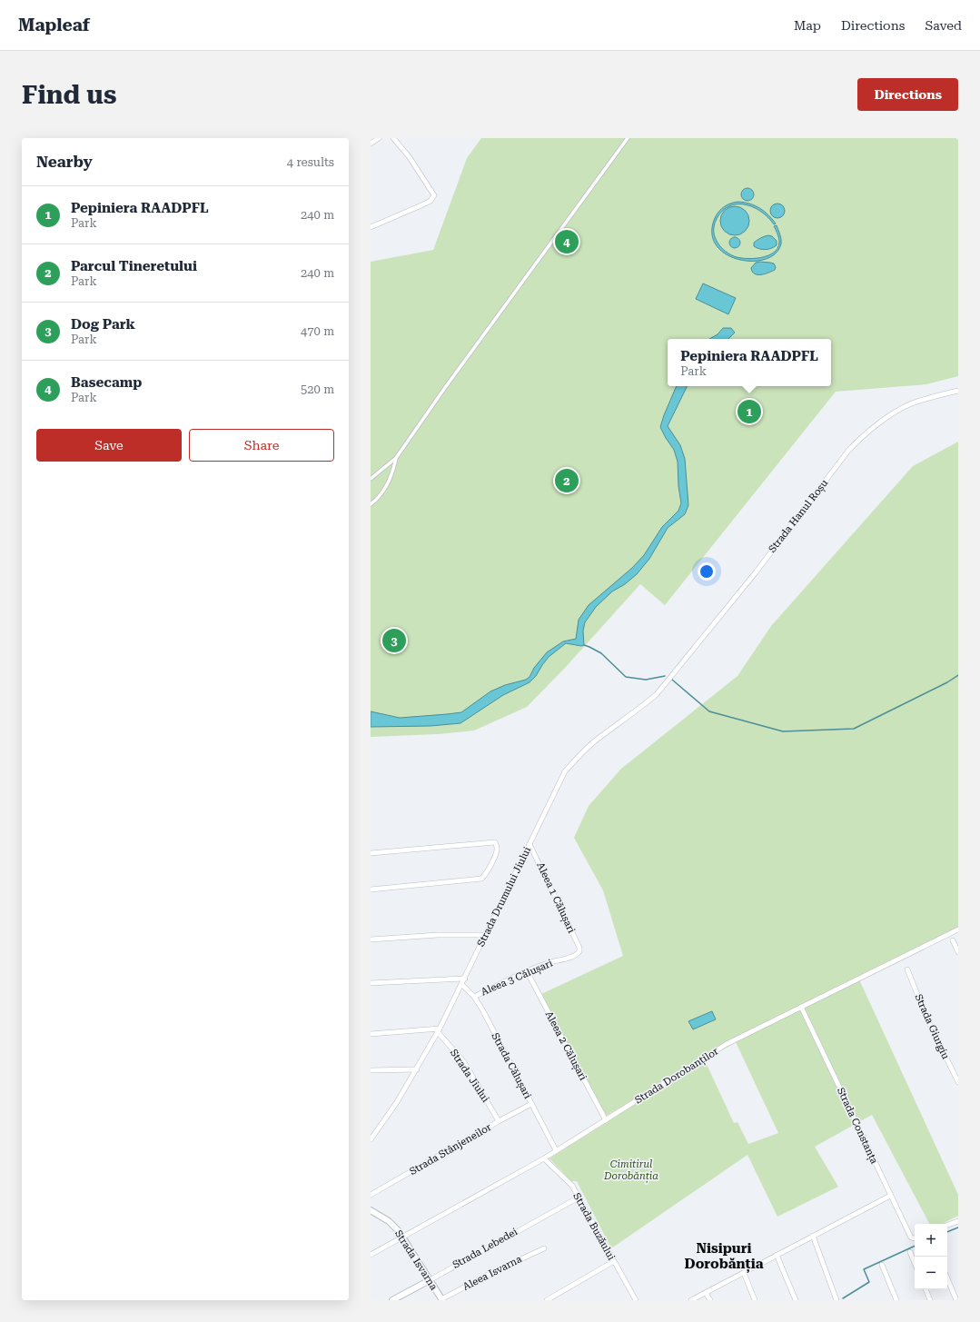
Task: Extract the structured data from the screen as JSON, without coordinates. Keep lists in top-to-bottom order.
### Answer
{
  "streets": {
    "street": [
      "Strada Hanul Roșu",
      "Strada Drumului Jiului",
      "Aleea 1 Călușari",
      "Aleea 3 Călușari",
      "Strada Giurgiu",
      "Aleea 2 Călușari",
      "Strada Călușari",
      "Strada Jiului",
      "Strada Dorobanților",
      "Strada Constanța",
      "Strada Stânjeneilor",
      "Strada Buzăului",
      "Strada Lebedei",
      "Strada Isvarna",
      "Aleea Isvarna"
    ]
  },
  "crossings": [
    ["Strada Hanul Roșu", "Strada Drumului Jiului"],
    ["Strada Drumului Jiului", "Aleea 1 Călușari"],
    ["Strada Drumului Jiului", "Strada Călușari"],
    ["Strada Drumului Jiului", "Strada Jiului"],
    ["Aleea 1 Călușari", "Aleea 3 Călușari"],
    ["Aleea 3 Călușari", "Aleea 2 Călușari"],
    ["Aleea 3 Călușari", "Strada Călușari"],
    ["Aleea 2 Călușari", "Strada Dorobanților"],
    ["Strada Călușari", "Strada Dorobanților"],
    ["Strada Călușari", "Strada Stânjeneilor"],
    ["Strada Jiului", "Strada Stânjeneilor"],
    ["Strada Dorobanților", "Strada Constanța"],
    ["Strada Dorobanților", "Strada Buzăului"],
    ["Strada Dorobanților", "Strada Isvarna"],
    ["Strada Buzăului", "Strada Lebedei"],
    ["Strada Lebedei", "Strada Isvarna"],
    ["Strada Isvarna", "Aleea Isvarna"]
  ],
  "districts": ["Nisipuri Dorobănția"],
  "parks": ["Cimitirul Dorobănția"],
  "page": {
    "header": "Mapleaf",
    "nav": ["Map", "Directions", "Saved"],
    "buttons": [
      "Directions",
      ["Save", "Share"]
    ],
    "title": "Find us",
    "heading": ["Nearby", "4 results"],
    "list": [
      {
        "mark": "1",
        "name": "Pepiniera RAADPFL",
        "note": "Park",
        "value": "240 m"
      },
      {
        "mark": "2",
        "name": "Parcul Tineretului",
        "note": "Park",
        "value": "240 m"
      },
      {
        "mark": "3",
        "name": "Dog Park",
        "note": "Park",
        "value": "470 m"
      },
      {
        "mark": "4",
        "name": "Basecamp",
        "note": "Park",
        "value": "520 m"
      }
    ],
    "pins": [
      "4",
      "1",
      "2",
      "3"
    ],
    "popup": ["Pepiniera RAADPFL", "Park"],
    "map_buttons": ["+", "−"]
  }
}
